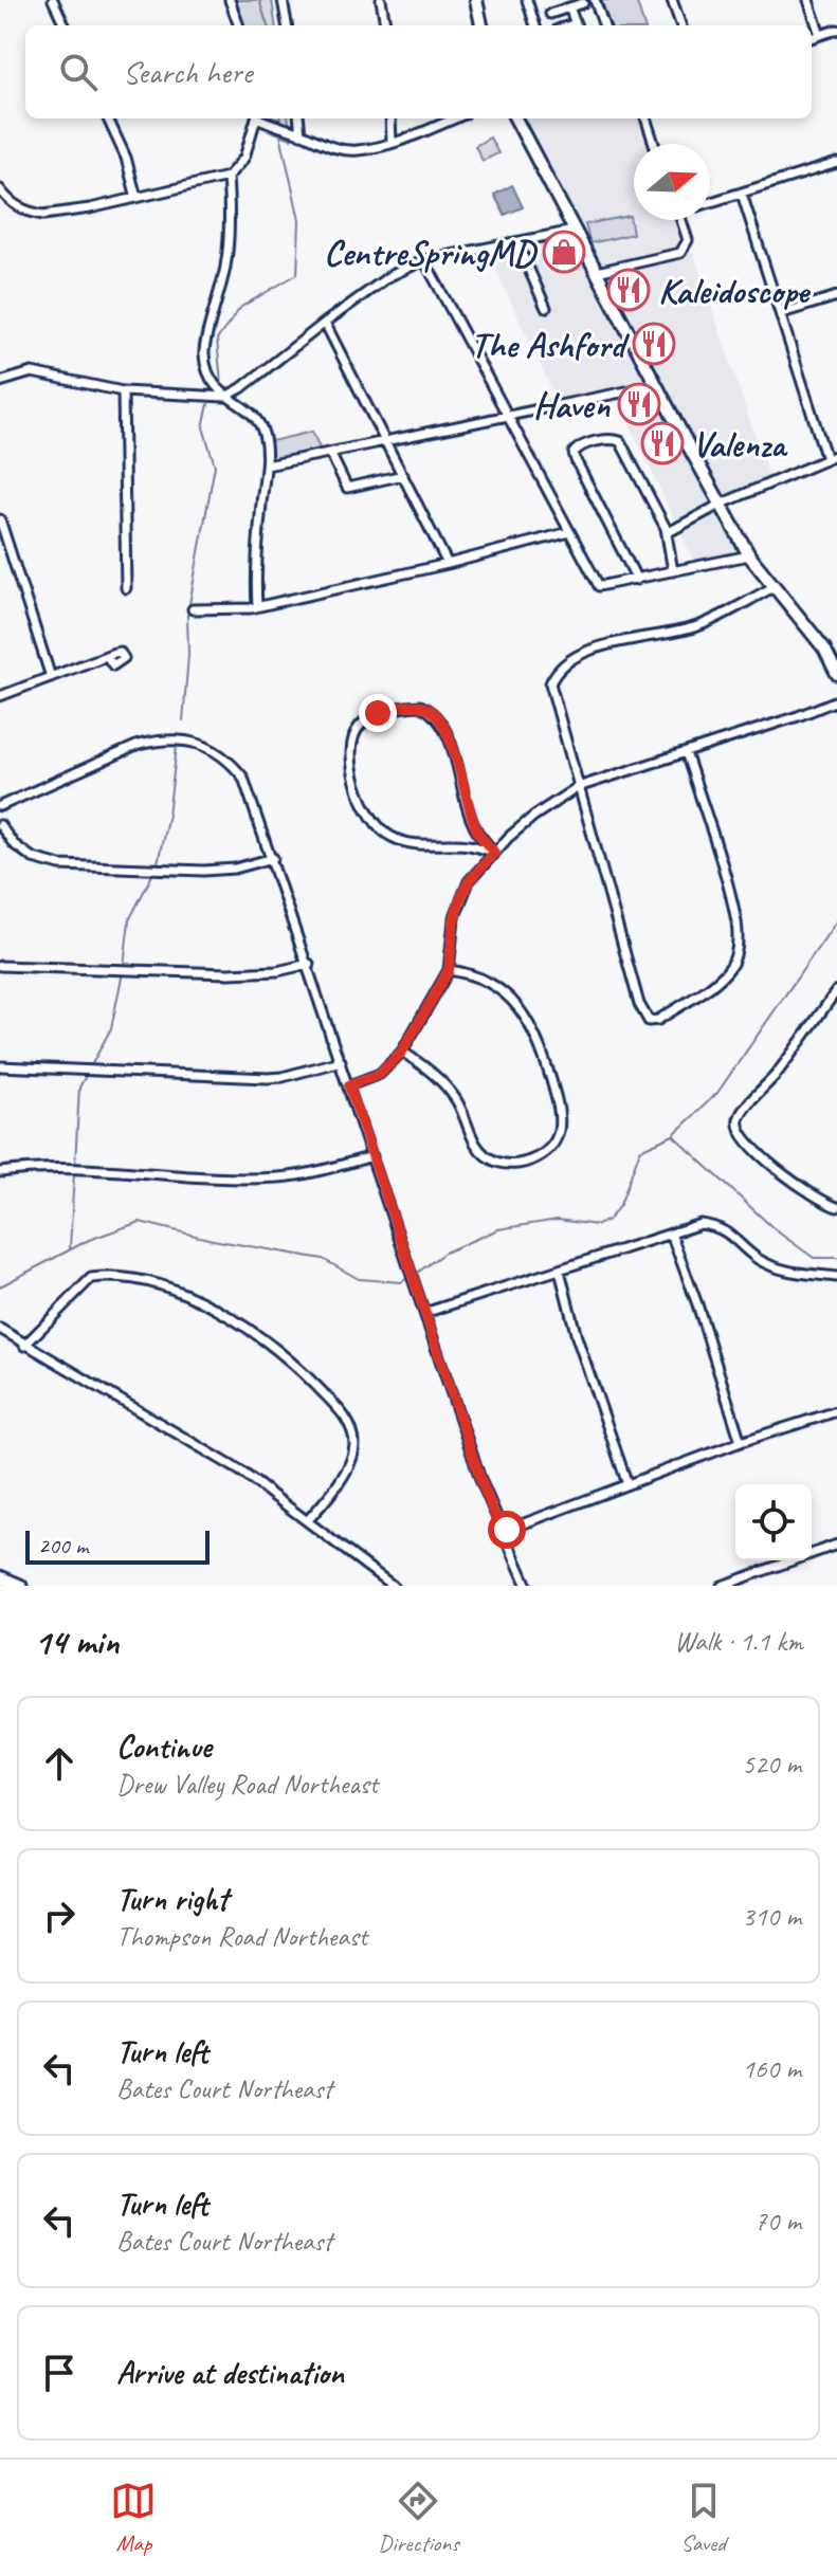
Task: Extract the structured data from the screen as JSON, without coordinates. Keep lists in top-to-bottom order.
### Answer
{
  "places": {
    "shop": ["CentreSpringMD"],
    "restaurant": [
      "Kaleidoscope",
      "The Ashford",
      "Haven",
      "Valenza"
    ]
  },
  "scale_bar": "200 m",
  "north": "right",
  "page": {
    "search": "Search here",
    "scale": "200 m",
    "heading": ["14 min", "Walk · 1.1 km"],
    "list": [
      ["Continue", "Drew Valley Road Northeast", "520 m"],
      ["Turn right", "Thompson Road Northeast", "310 m"],
      ["Turn left", "Bates Court Northeast", "160 m"],
      ["Turn left", "Bates Court Northeast", "70 m"],
      "Arrive at destination"
    ],
    "nav": ["Map", "Directions", "Saved"]
  }
}
